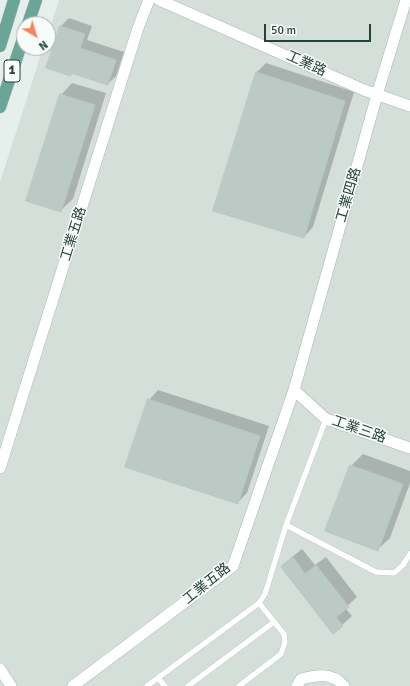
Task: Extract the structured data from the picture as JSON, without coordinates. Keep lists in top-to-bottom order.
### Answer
{
  "streets": {
    "main road": ["1"],
    "street": [
      "工業路",
      "工業四路",
      "工業五路",
      "工業三路"
    ]
  },
  "crossings": [
    ["工業路", "工業四路"],
    ["工業四路", "工業五路"],
    ["工業四路", "工業三路"],
    ["工業五路", "工業三路"]
  ],
  "scale_bar": "50 m",
  "north": "bottom right"
}
